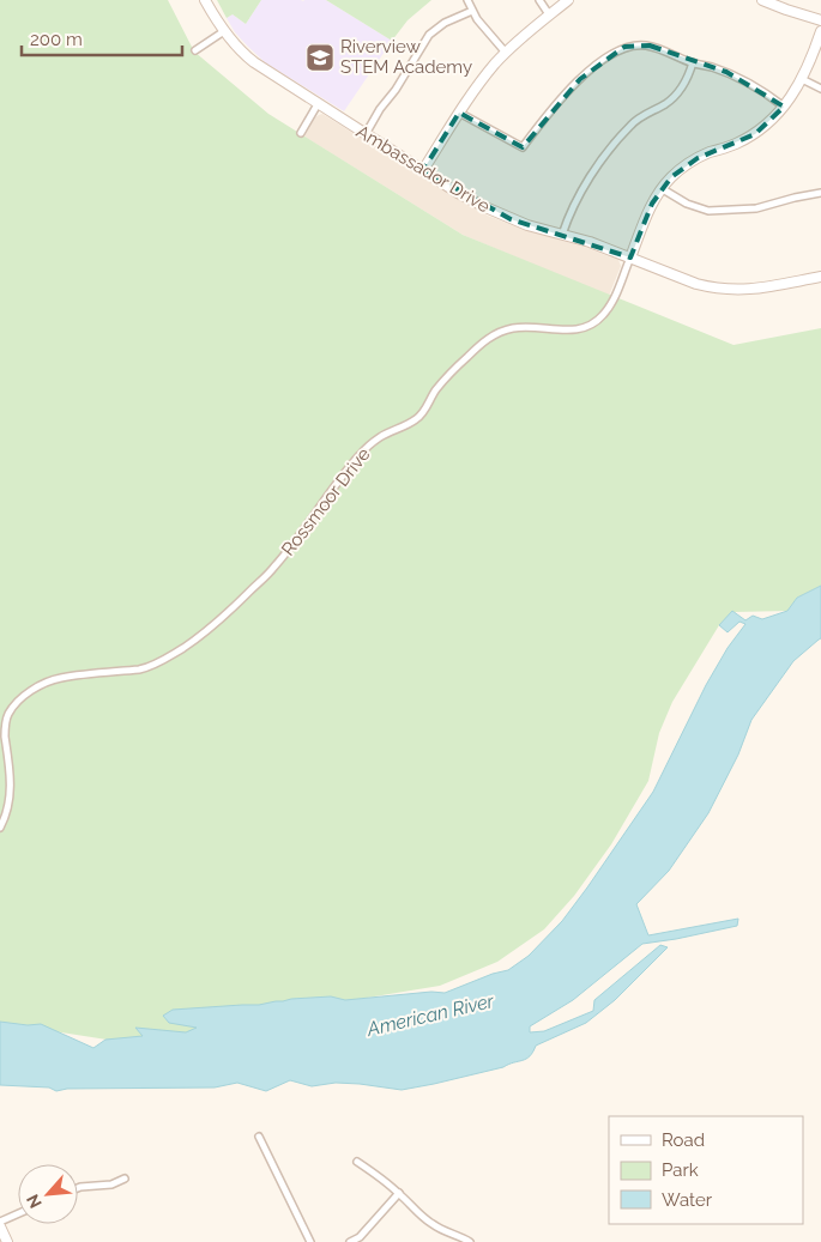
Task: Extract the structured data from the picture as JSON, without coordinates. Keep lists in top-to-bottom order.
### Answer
{
  "streets": {
    "street": ["Ambassador Drive", "Rossmoor Drive"]
  },
  "crossings": [
    ["Ambassador Drive", "Rossmoor Drive"]
  ],
  "water": ["American River"],
  "places": {
    "school or university": ["Riverview STEM Academy"]
  },
  "legend": ["Road", "Park", "Water"],
  "scale_bar": "200 m",
  "north": "bottom left"
}
